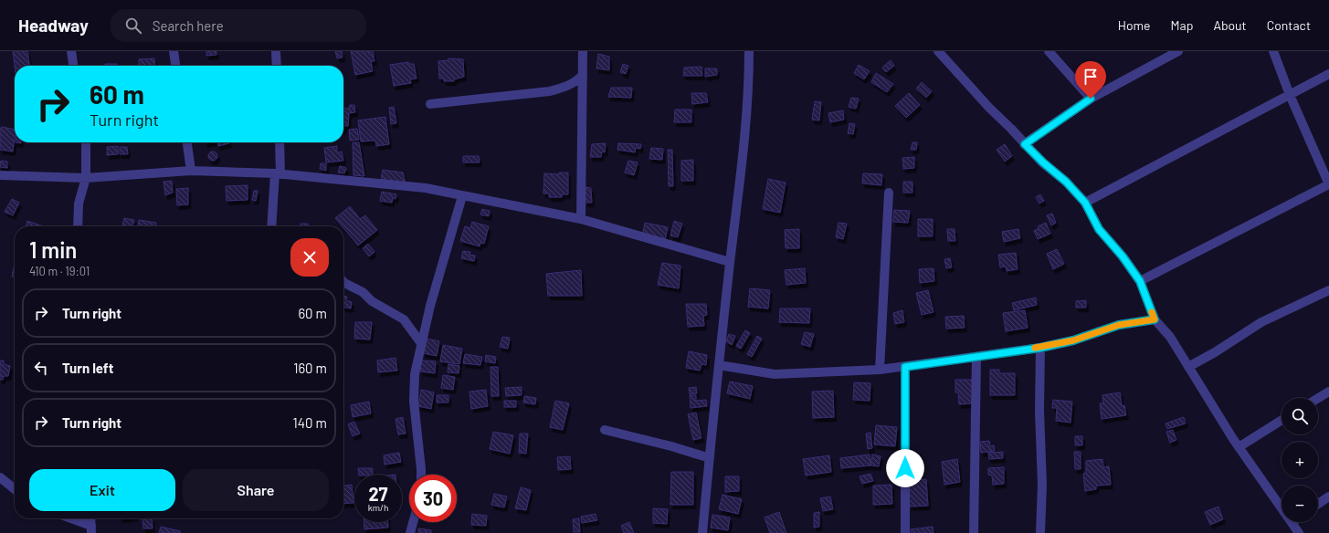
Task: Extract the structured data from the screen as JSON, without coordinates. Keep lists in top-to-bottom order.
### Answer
{
  "page": {
    "header": "Headway",
    "search": "Search here",
    "nav": [
      "Home",
      "Map",
      "About",
      "Contact"
    ],
    "turn": ["60 m", "Turn right"],
    "heading": ["1 min", "410 m · 19:01"],
    "list": [
      {
        "name": "Turn right",
        "value": "60 m"
      },
      {
        "name": "Turn left",
        "value": "160 m"
      },
      {
        "name": "Turn right",
        "value": "140 m"
      }
    ],
    "map_buttons": ["+", "−"],
    "buttons": ["Exit", "Share"],
    "speed": "27 km/h",
    "limit": "30"
  }
}
